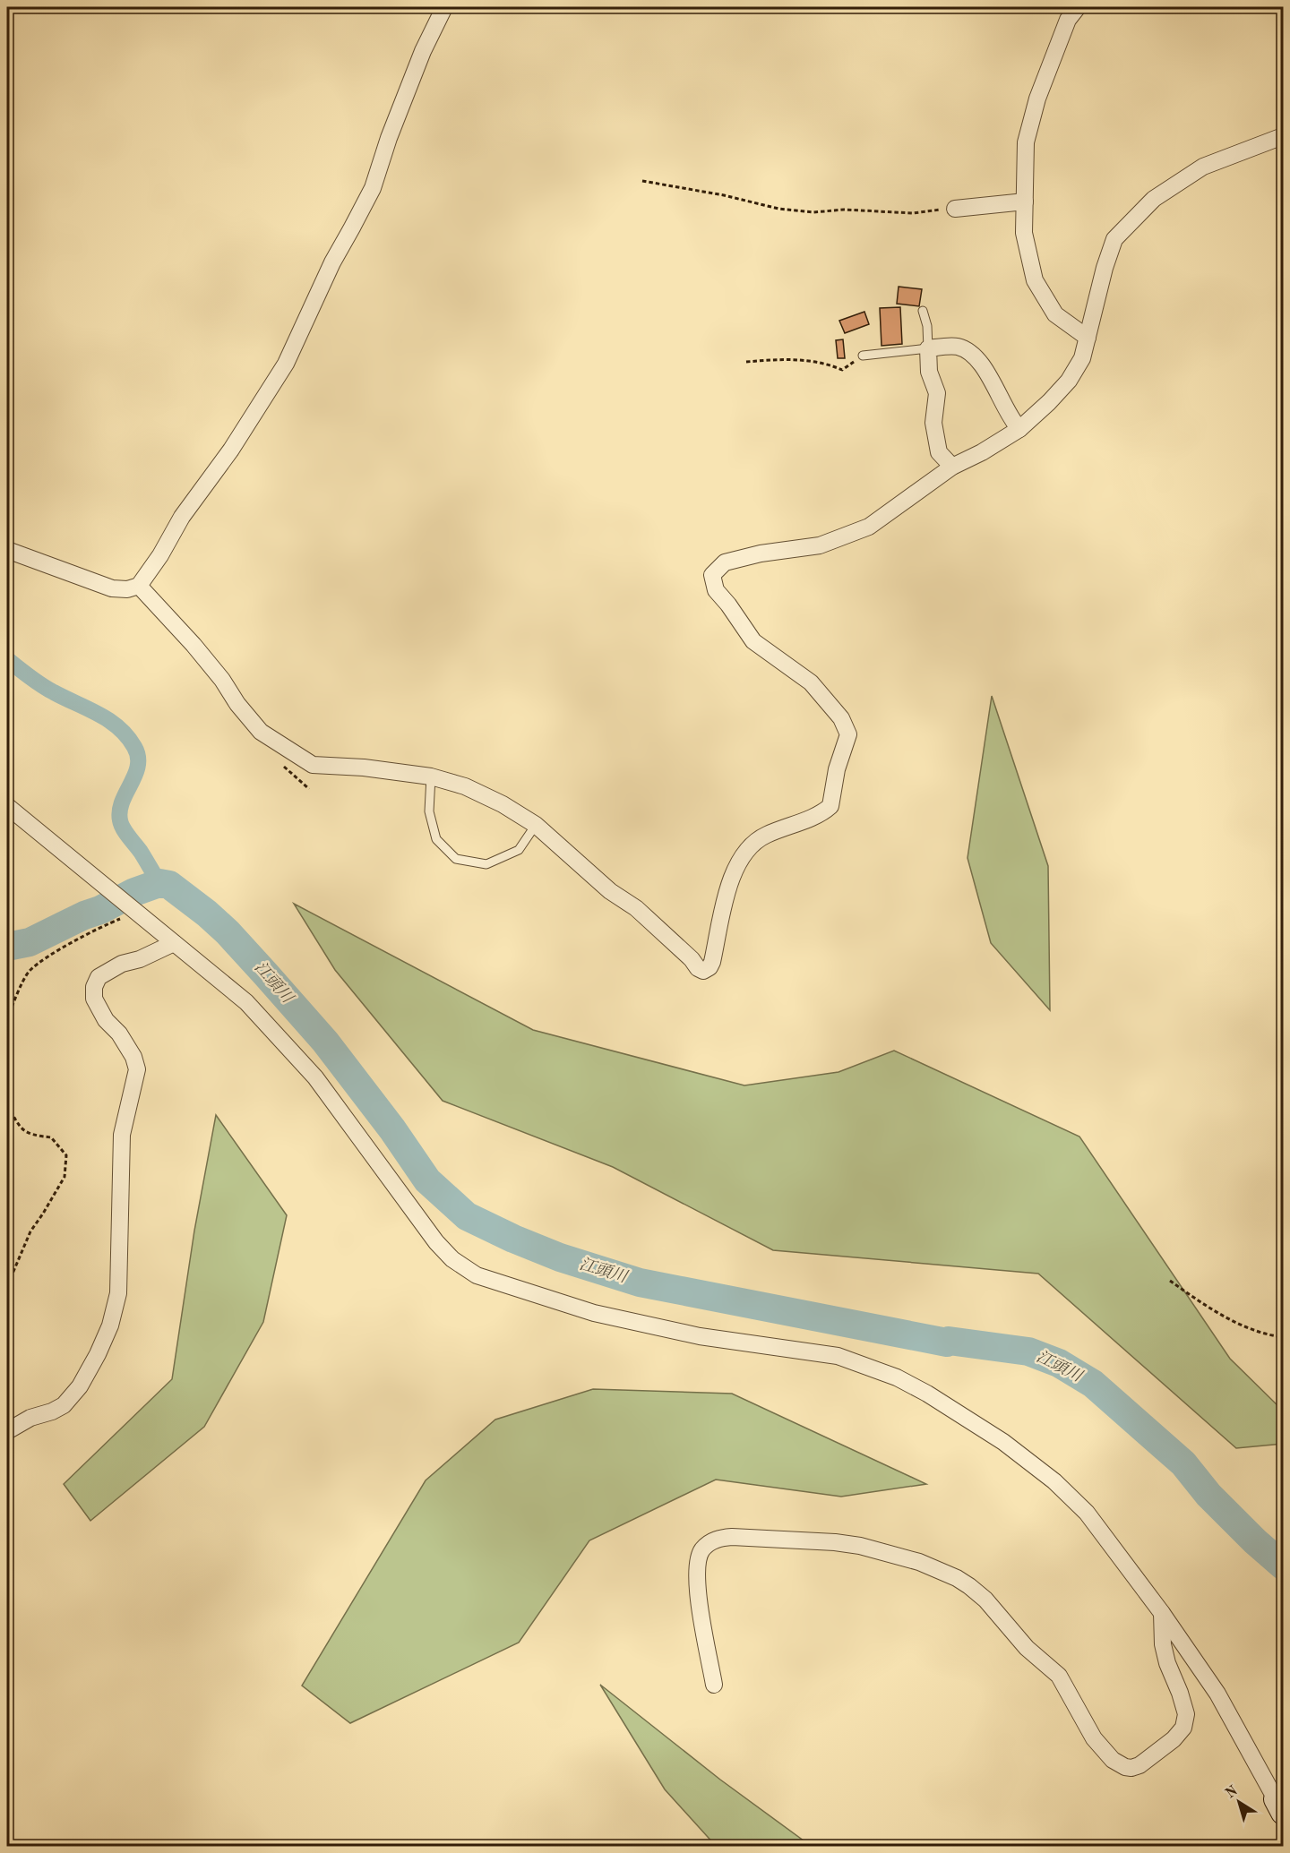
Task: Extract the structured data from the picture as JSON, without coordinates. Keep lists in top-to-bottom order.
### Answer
{
  "water": ["江頭川"],
  "north": "top left"
}
